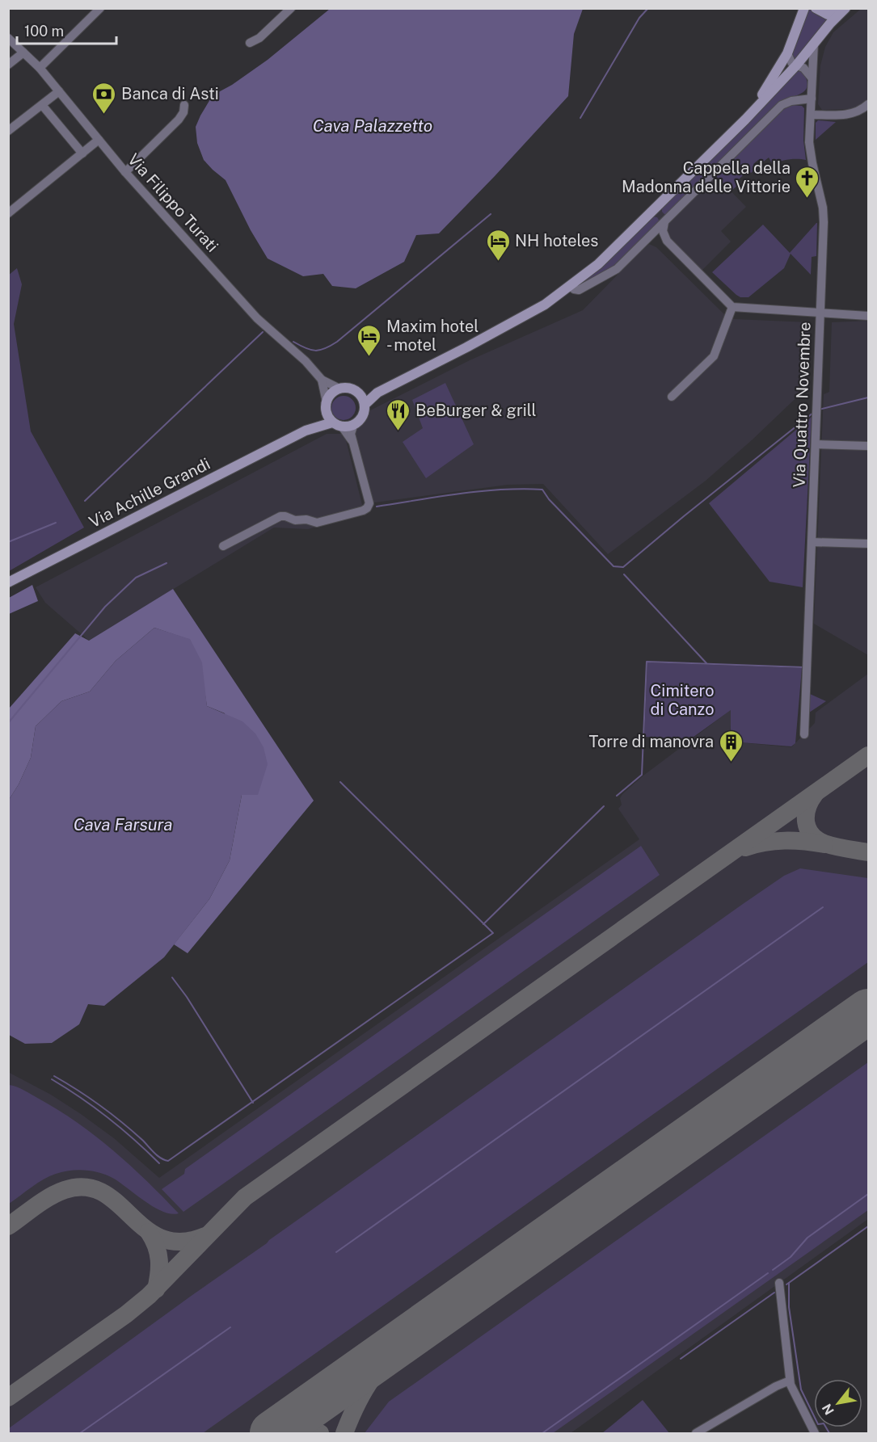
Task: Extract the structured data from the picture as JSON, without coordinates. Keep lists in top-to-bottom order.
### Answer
{
  "streets": {
    "main road": ["Via Achille Grandi"],
    "street": ["Via Filippo Turati", "Via Quattro Novembre"]
  },
  "crossings": [
    ["Via Filippo Turati", "Via Achille Grandi"]
  ],
  "water": ["Cava Palazzetto", "Cava Farsura"],
  "parks": ["Cimitero di Canzo"],
  "places": {
    "bank": ["Banca di Asti"],
    "church": ["Cappella della Madonna delle Vittorie"],
    "hotel": ["NH hoteles", "Maxim hotel - motel"],
    "restaurant": ["BeBurger & grill"],
    "building": ["Torre di manovra"]
  },
  "scale_bar": "100 m",
  "north": "bottom left"
}
